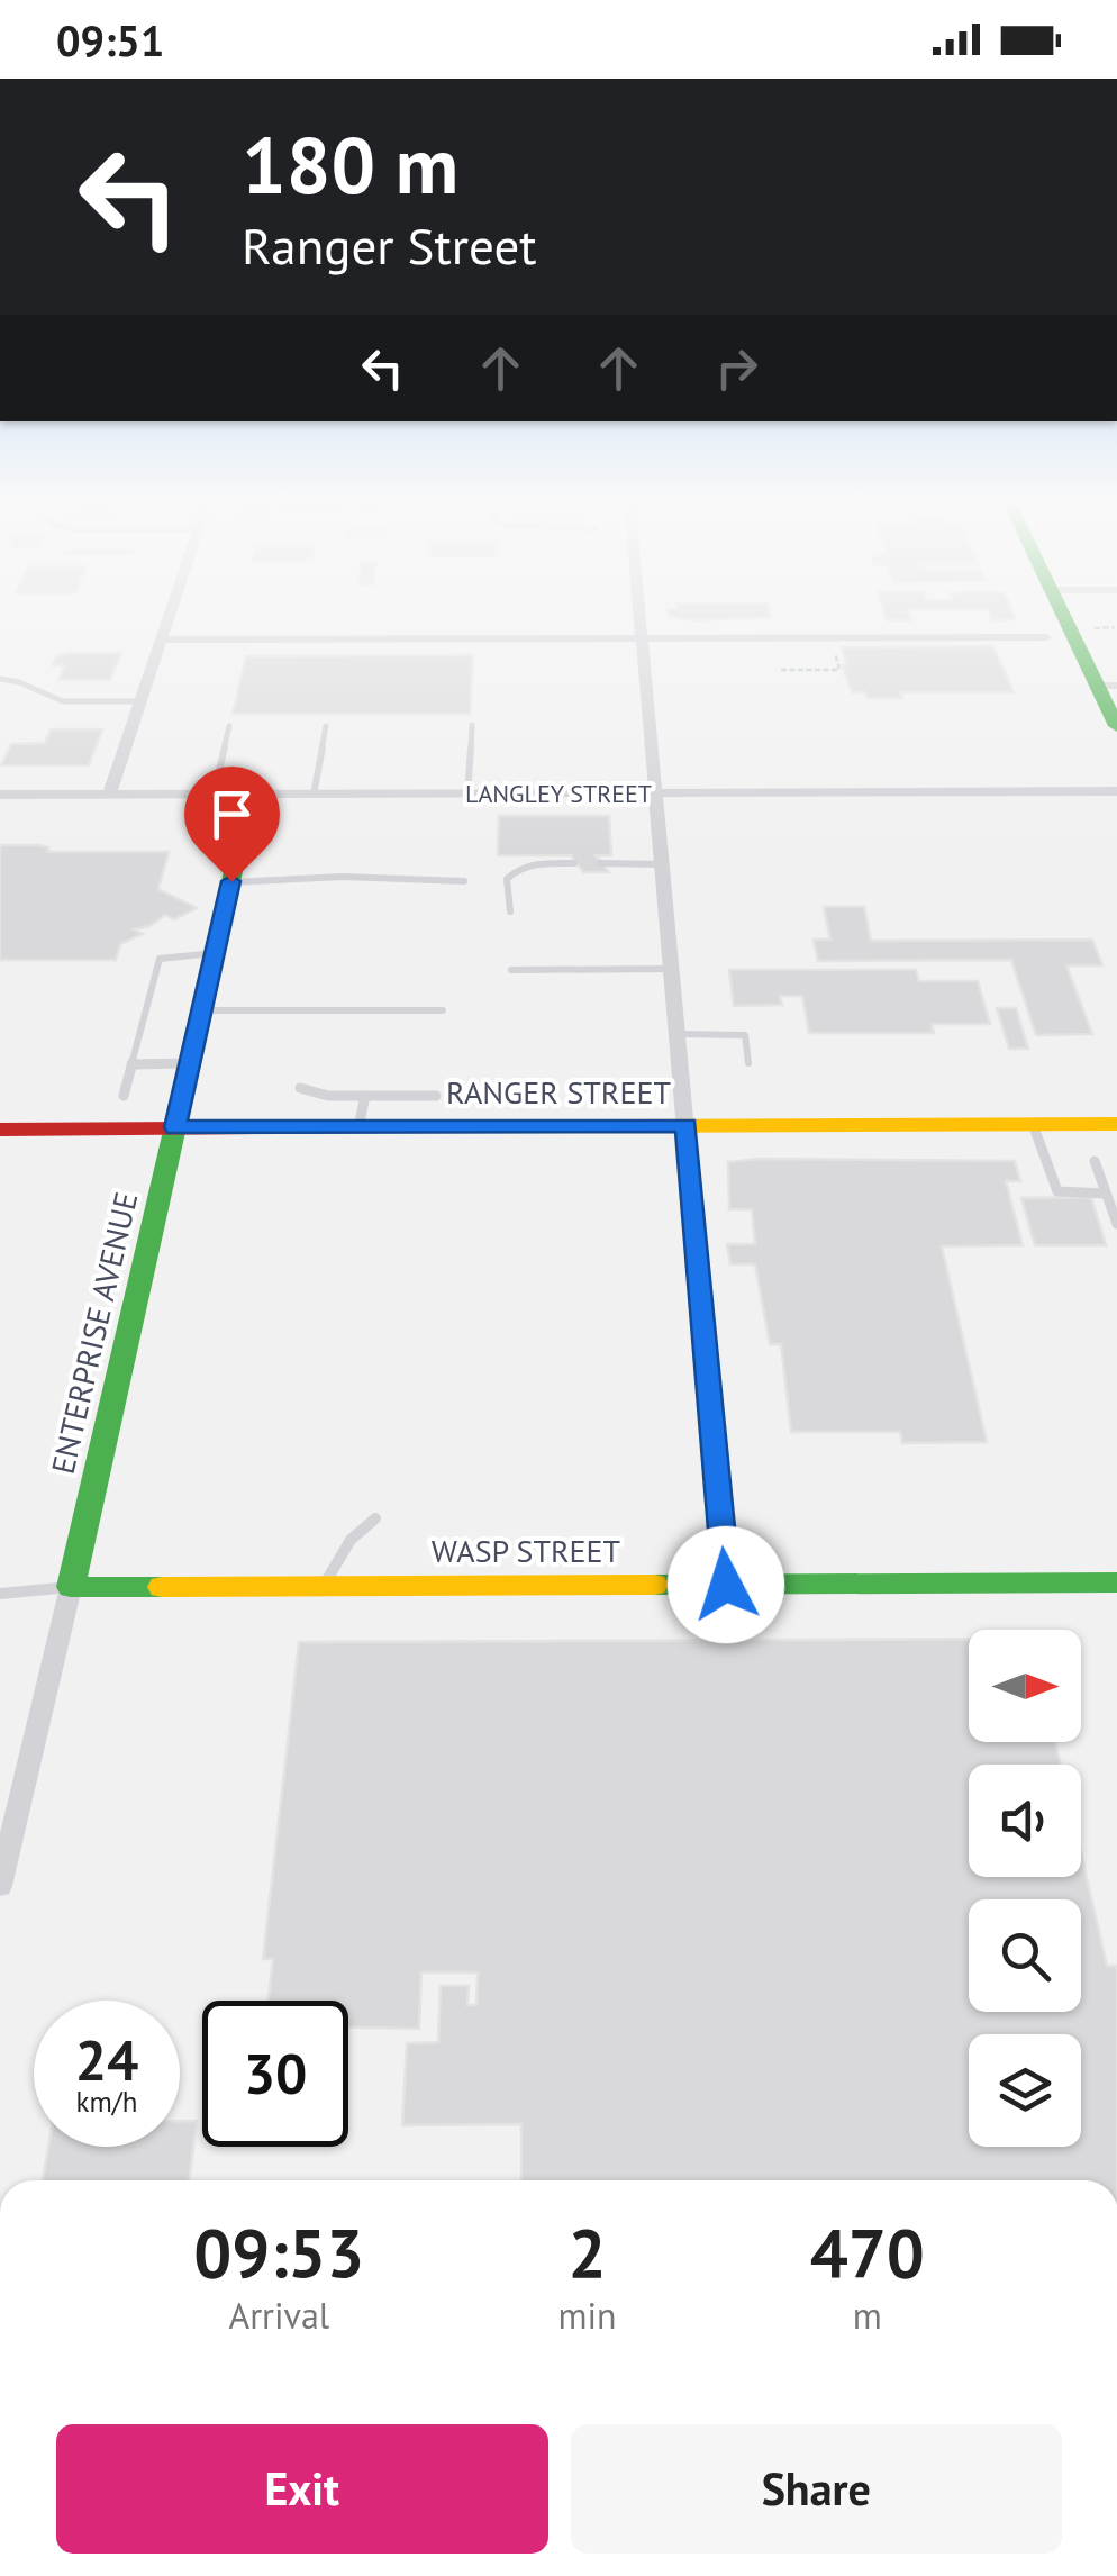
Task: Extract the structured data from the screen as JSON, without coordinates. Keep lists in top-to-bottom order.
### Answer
{
  "streets": {
    "main road": ["RANGER STREET", "ENTERPRISE AVENUE", "WASP STREET"],
    "street": ["LANGLEY STREET"]
  },
  "crossings": [
    ["LANGLEY STREET", "ENTERPRISE AVENUE"],
    ["RANGER STREET", "ENTERPRISE AVENUE"],
    ["ENTERPRISE AVENUE", "WASP STREET"]
  ],
  "north": "right",
  "page": {
    "status": "09:51",
    "turn": ["180 m", "Ranger Street"],
    "speed": "24 km/h",
    "limit": "30",
    "eta": [
      "09:53",
      "Arrival",
      "2",
      "min",
      "470",
      "m"
    ],
    "buttons": ["Exit", "Share"]
  }
}
